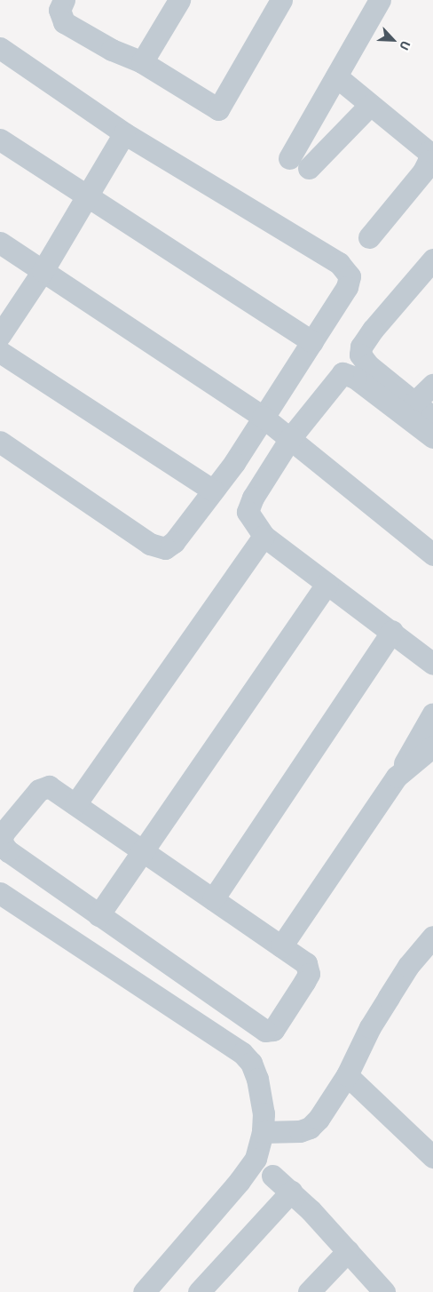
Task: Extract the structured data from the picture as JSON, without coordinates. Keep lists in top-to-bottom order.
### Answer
{
  "north": "bottom right"
}
